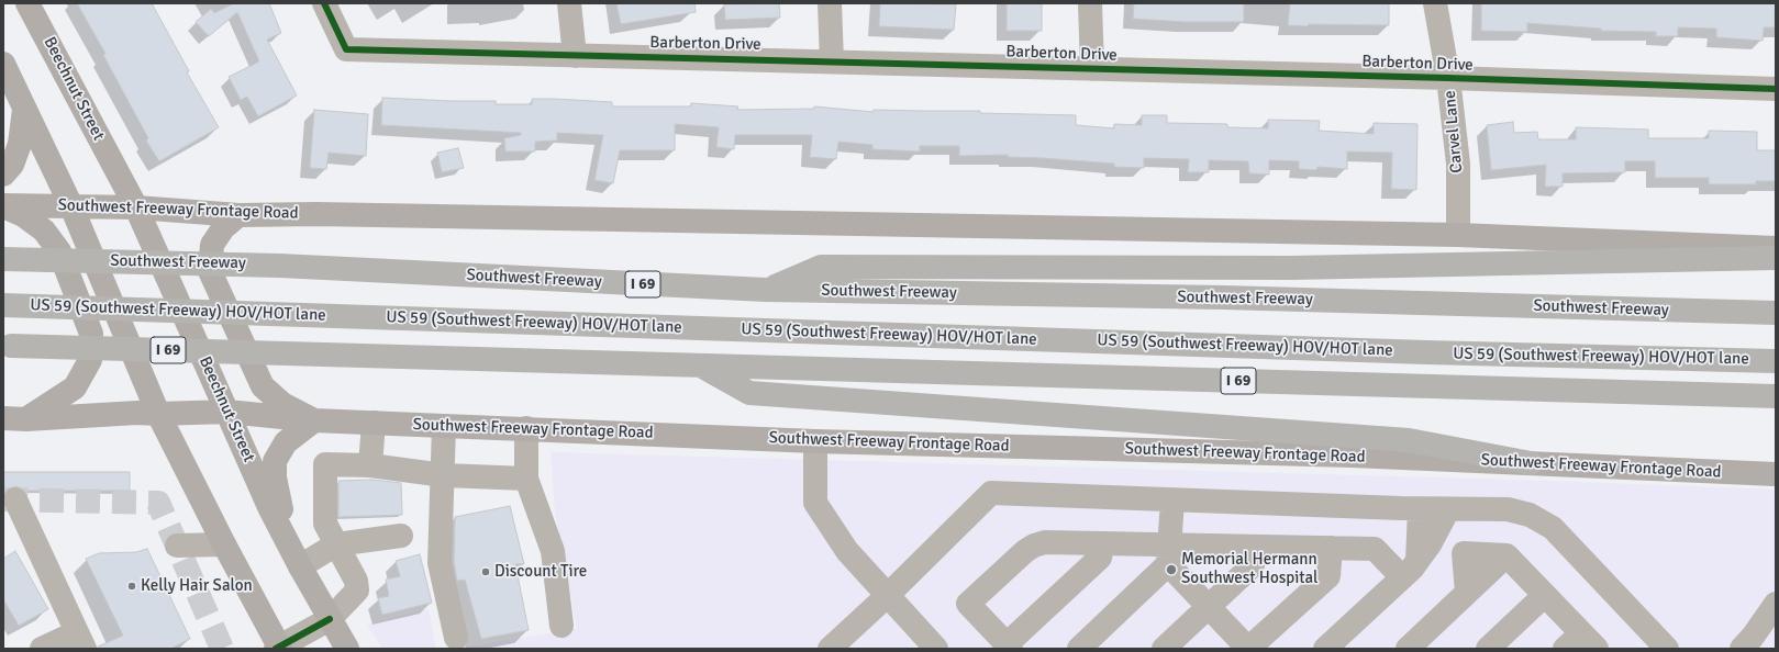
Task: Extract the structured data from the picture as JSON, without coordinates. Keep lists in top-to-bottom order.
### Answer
{
  "streets": {
    "highway": ["Southwest Freeway", "I 69", "US 59 (Southwest Freeway) HOV/HOT lane"],
    "main road": ["Beechnut Street", "Southwest Freeway Frontage Road"],
    "street": ["Barberton Drive", "Carvel Lane"]
  },
  "crossings": [
    ["Barberton Drive", "Carvel Lane"],
    ["Beechnut Street", "Southwest Freeway Frontage Road"],
    ["Carvel Lane", "Southwest Freeway Frontage Road"]
  ],
  "places": ["Memorial Hermann Southwest Hospital", "Discount Tire", "Kelly Hair Salon"]
}
